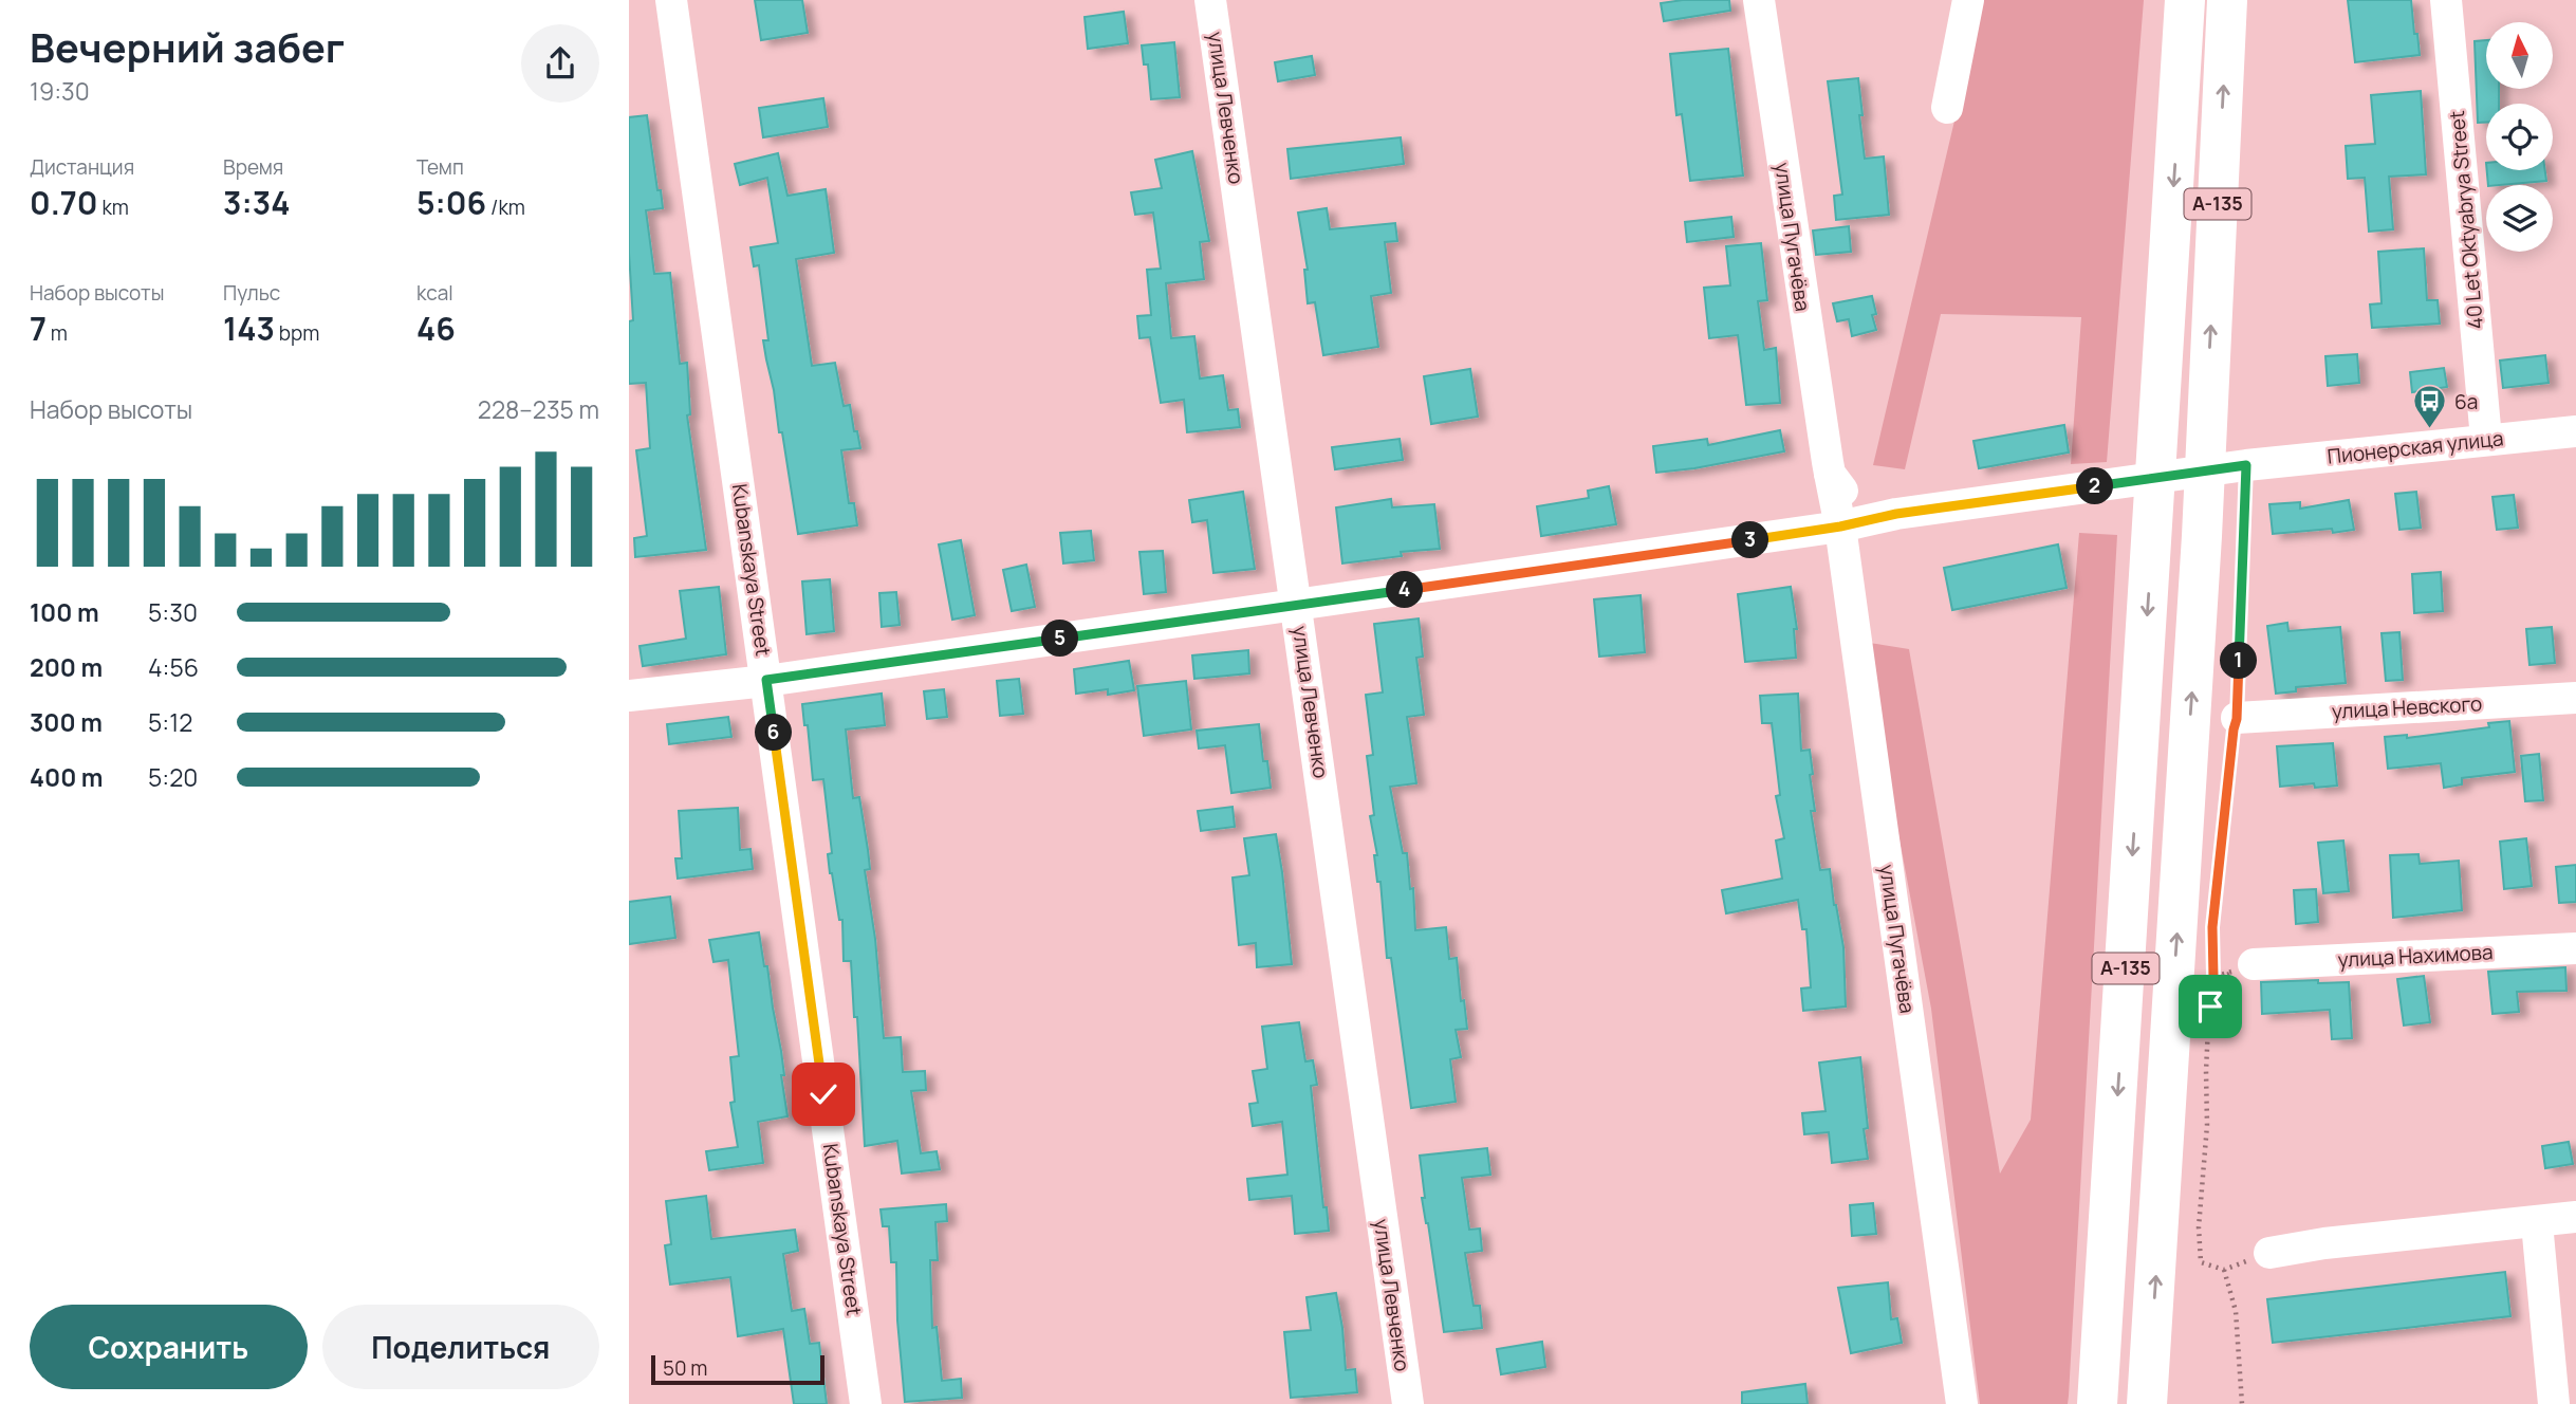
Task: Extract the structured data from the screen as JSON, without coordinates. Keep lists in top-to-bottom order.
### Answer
{
  "streets": {
    "highway": ["А-135"],
    "street": [
      "улица Левченко",
      "40 Let Oktyabrya Street",
      "улица Пугачёва",
      "Пионерская улица",
      "Kubanskaya Street",
      "улица Невского",
      "улица Нахимова"
    ]
  },
  "crossings": [
    ["улица Левченко", "Пионерская улица"],
    ["40 Let Oktyabrya Street", "Пионерская улица"],
    ["улица Пугачёва", "Пионерская улица"],
    ["Пионерская улица", "Kubanskaya Street"]
  ],
  "places": {
    "bus stop": ["6а"]
  },
  "scale_bar": "50 m",
  "north": "top",
  "page": {
    "heading": ["Вечерний забег", "19:30"],
    "stats": [
      ["Дистанция", "0.70 km"],
      ["Время", "3:34"],
      ["Темп", "5:06 /km"],
      ["Набор высоты", "7 m"],
      ["Пульс", "143 bpm"],
      ["kcal", "46"]
    ],
    "chart": ["Набор высоты", "228–235 m"],
    "pins": [
      "2",
      "3",
      "4",
      "5",
      "1",
      "6"
    ],
    "list": [
      {
        "name": "100 m",
        "note": "5:30"
      },
      {
        "name": "200 m",
        "note": "4:56"
      },
      {
        "name": "300 m",
        "note": "5:12"
      },
      {
        "name": "400 m",
        "note": "5:20"
      }
    ],
    "buttons": ["Сохранить", "Поделиться"],
    "scale": "50 m"
  }
}
